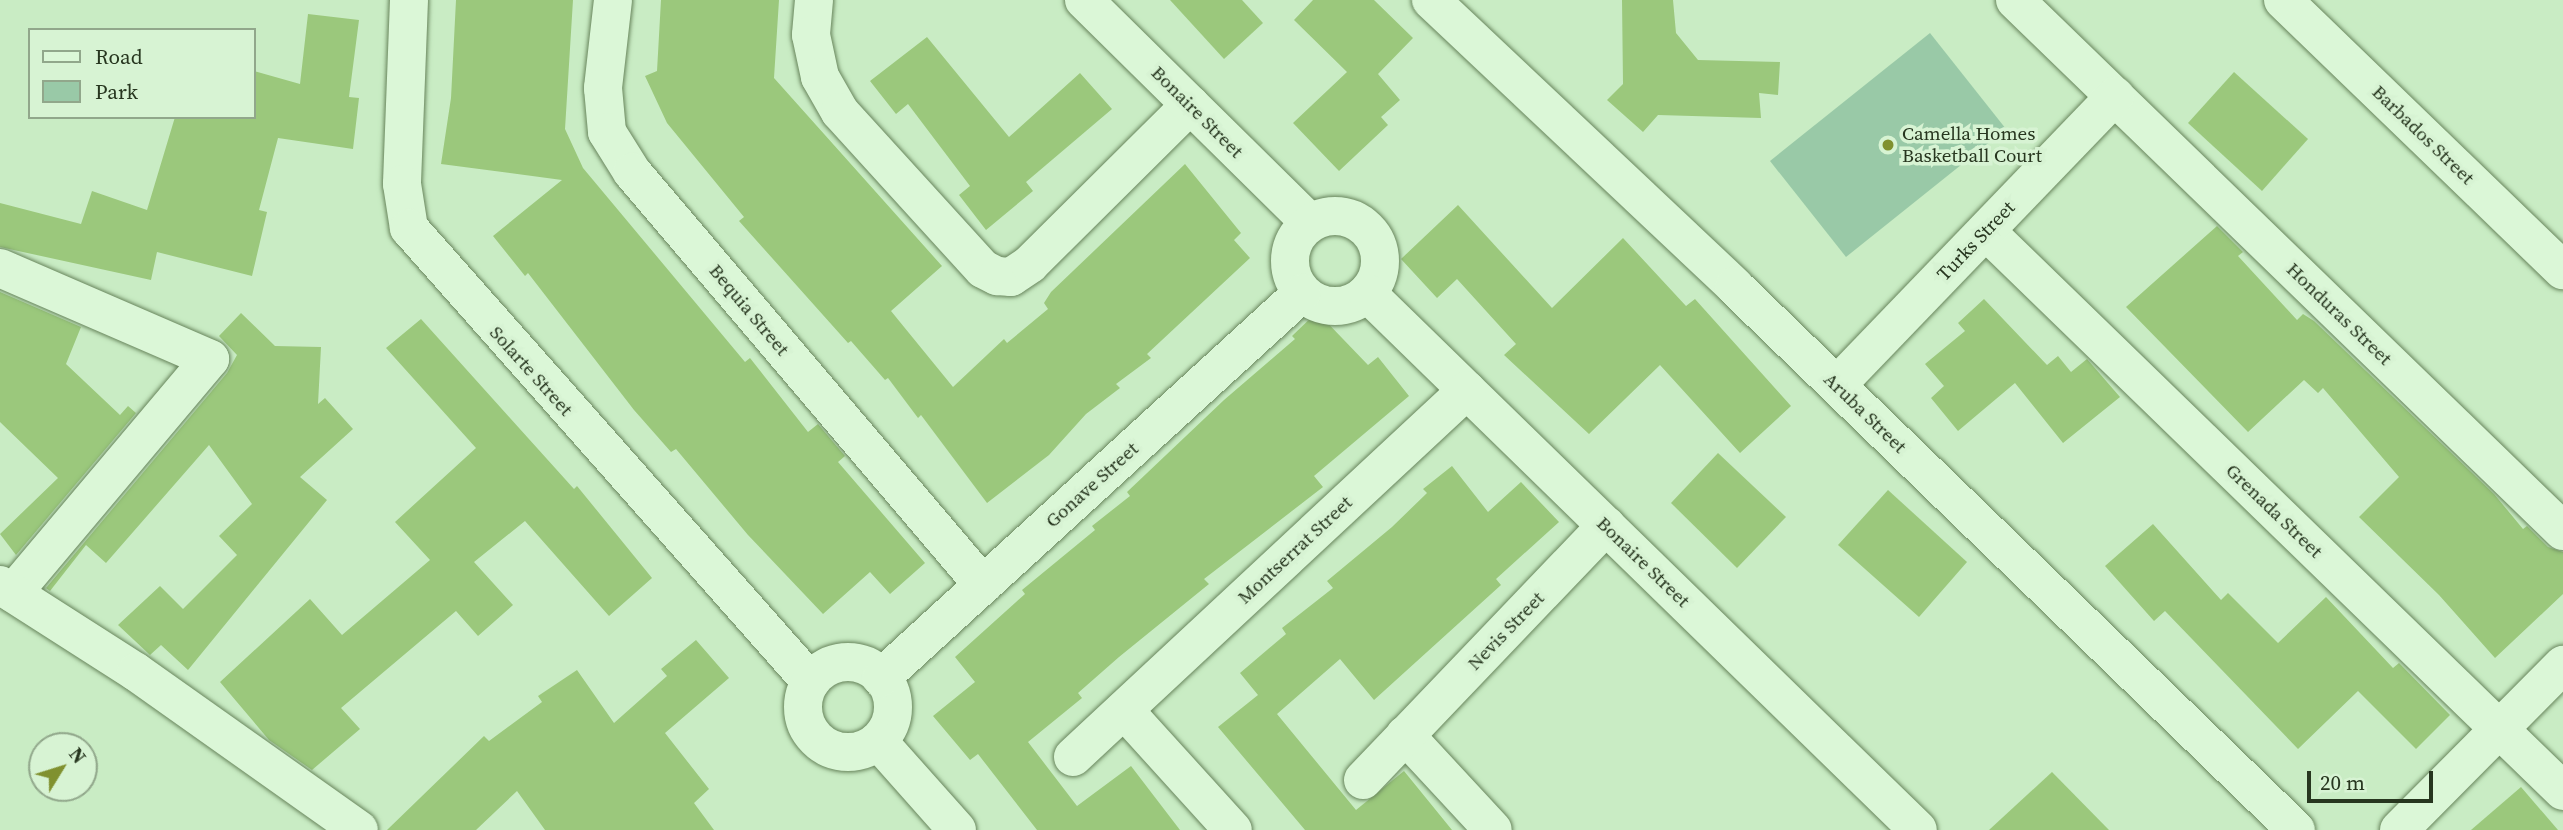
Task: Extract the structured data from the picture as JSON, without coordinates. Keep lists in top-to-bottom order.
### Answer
{
  "streets": {
    "street": [
      "Bonaire Street",
      "Barbados Street",
      "Turks Street",
      "Bequia Street",
      "Honduras Street",
      "Solarte Street",
      "Aruba Street",
      "Gonave Street",
      "Grenada Street",
      "Montserrat Street",
      "Nevis Street"
    ]
  },
  "crossings": [
    ["Bonaire Street", "Gonave Street"],
    ["Bonaire Street", "Montserrat Street"],
    ["Bonaire Street", "Nevis Street"],
    ["Turks Street", "Honduras Street"],
    ["Turks Street", "Aruba Street"],
    ["Turks Street", "Grenada Street"],
    ["Bequia Street", "Gonave Street"],
    ["Solarte Street", "Gonave Street"]
  ],
  "places": ["Camella Homes Basketball Court"],
  "legend": ["Road", "Park"],
  "scale_bar": "20 m",
  "north": "top right"
}
